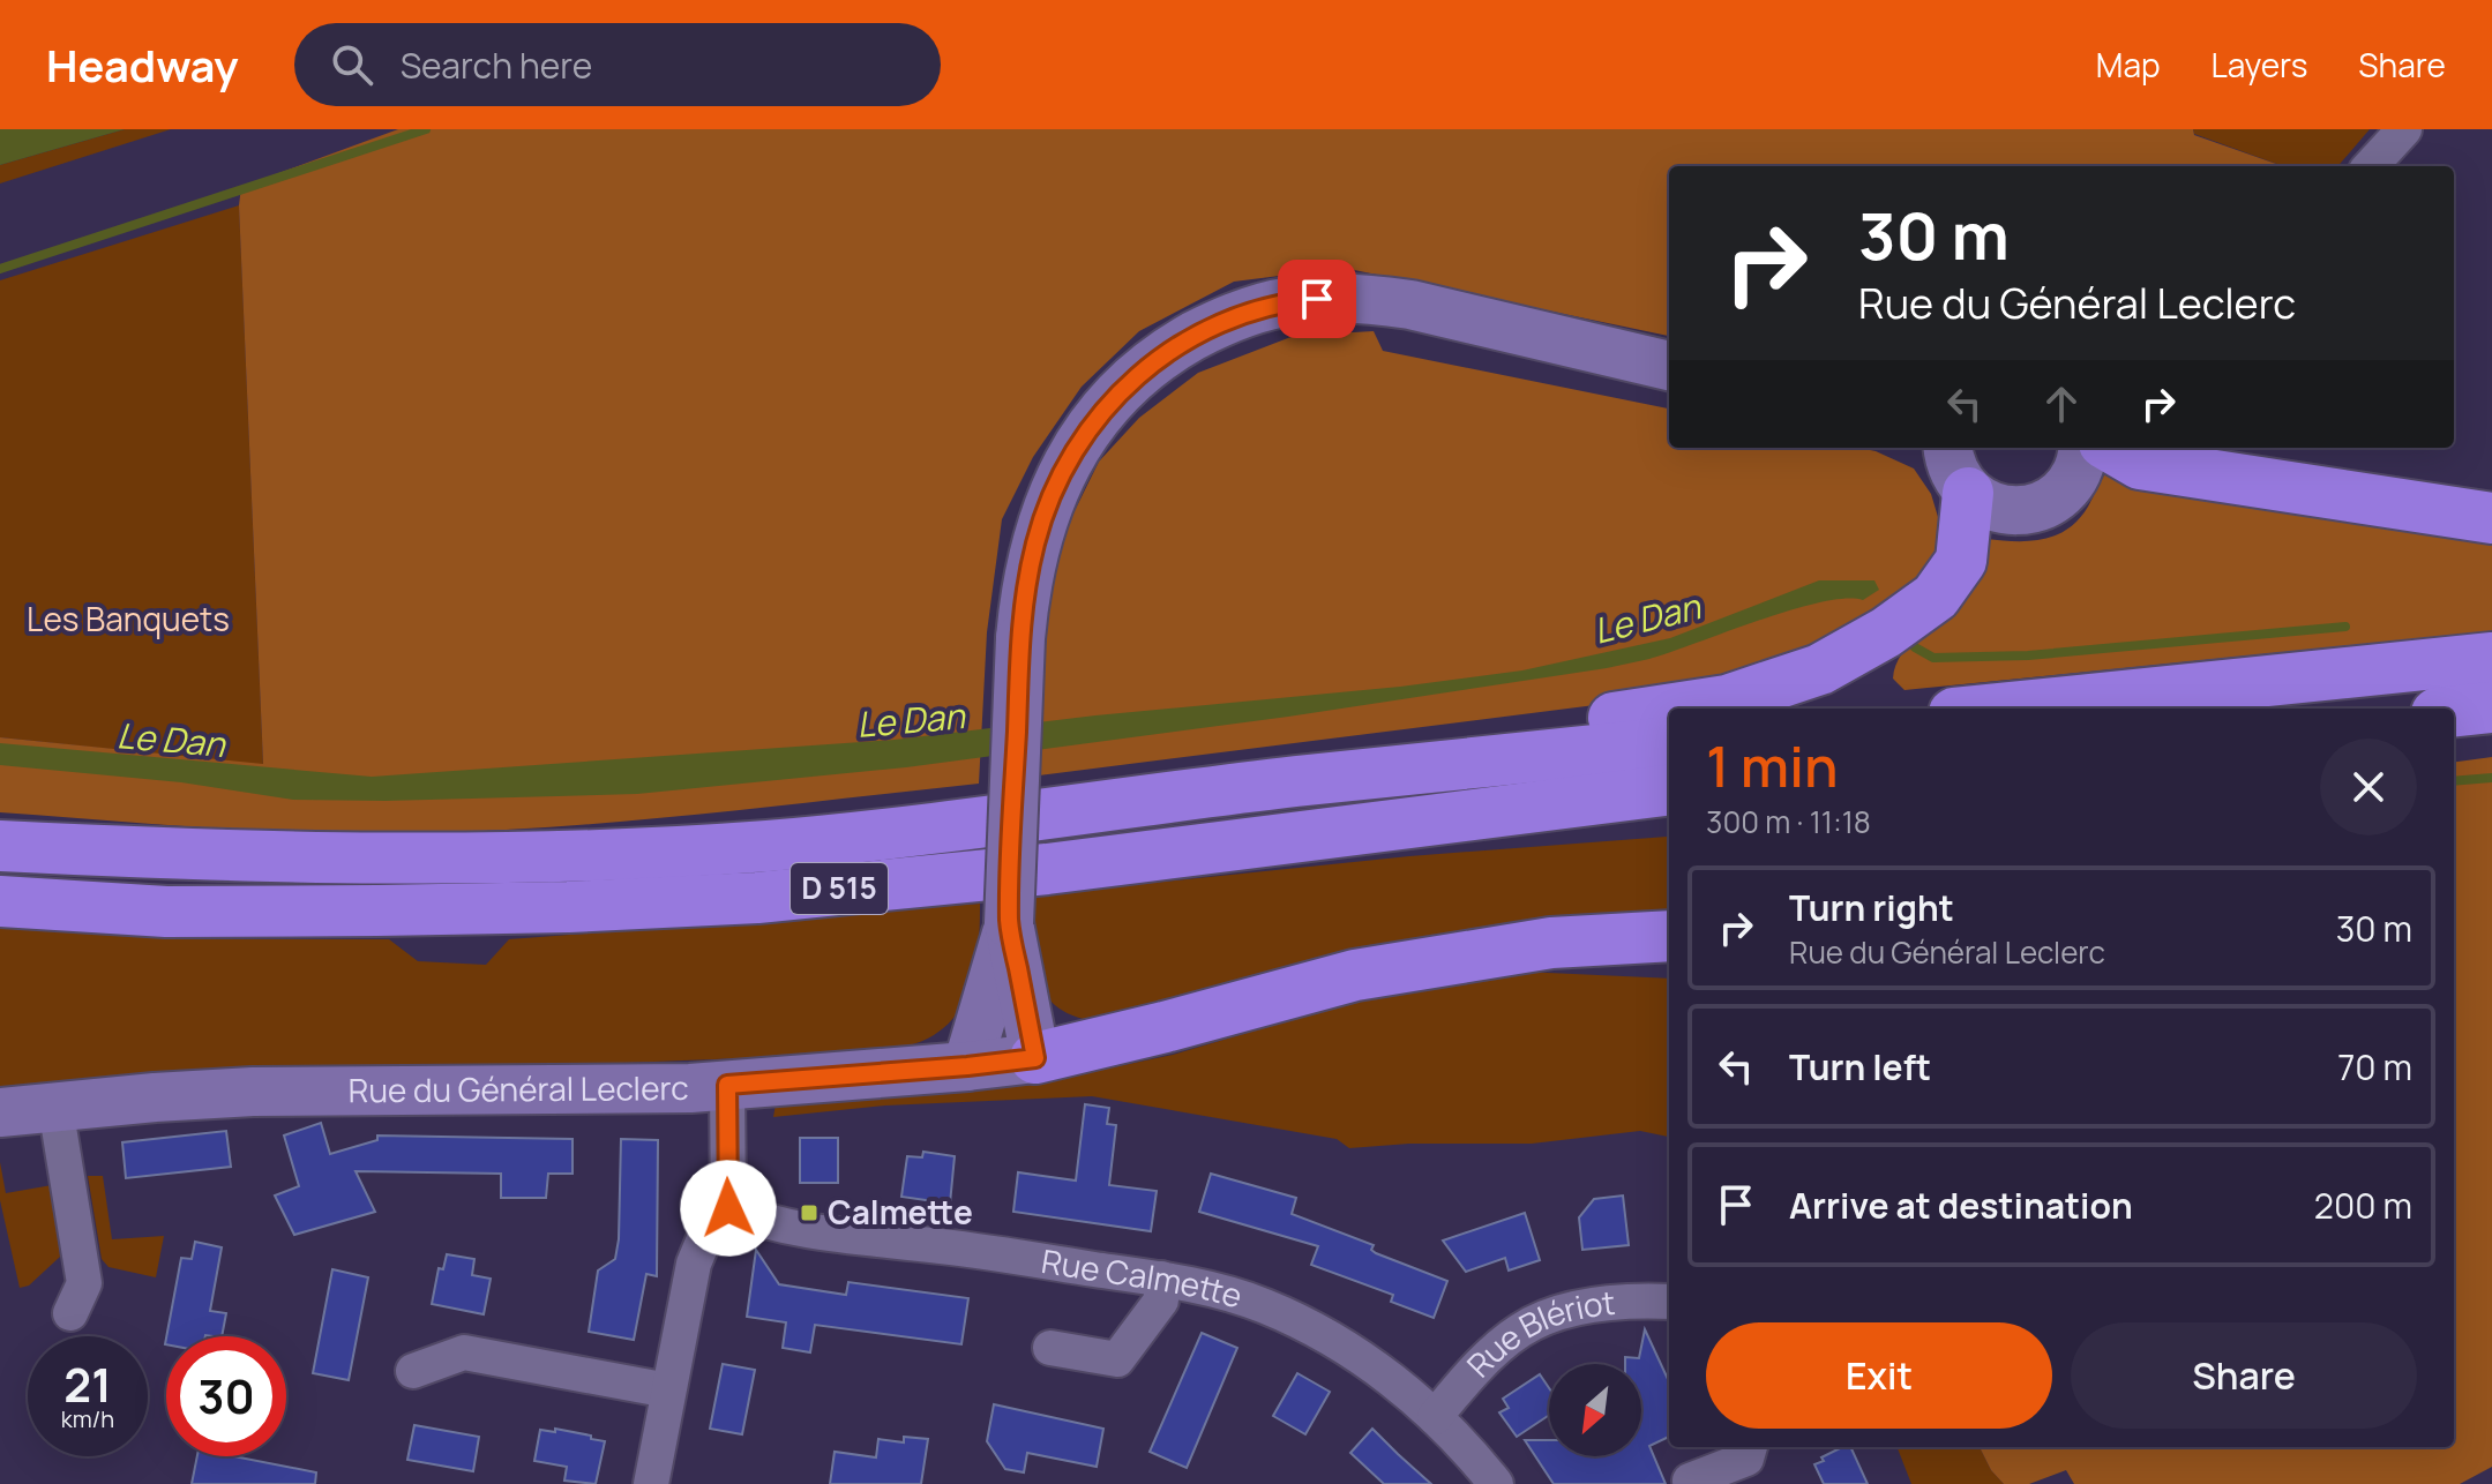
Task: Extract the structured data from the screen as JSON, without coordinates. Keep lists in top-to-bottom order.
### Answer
{
  "streets": {
    "highway": ["D 515"],
    "street": ["Rue du Général Leclerc", "Rue Calmette", "Rue Blériot"]
  },
  "crossings": [
    ["Rue Calmette", "Rue Blériot"]
  ],
  "water": ["Le Dan"],
  "parks": ["Les Banquets"],
  "places": {
    "transit": ["Calmette"]
  },
  "north": "bottom left",
  "page": {
    "header": "Headway",
    "search": "Search here",
    "nav": ["Map", "Layers", "Share"],
    "turn": ["30 m", "Rue du Général Leclerc"],
    "heading": ["1 min", "300 m · 11:18"],
    "list": [
      {
        "name": "Turn right",
        "note": "Rue du Général Leclerc",
        "value": "30 m"
      },
      {
        "name": "Turn left",
        "value": "70 m"
      },
      {
        "name": "Arrive at destination",
        "value": "200 m"
      }
    ],
    "buttons": ["Exit", "Share"],
    "speed": "21 km/h",
    "limit": "30"
  }
}
